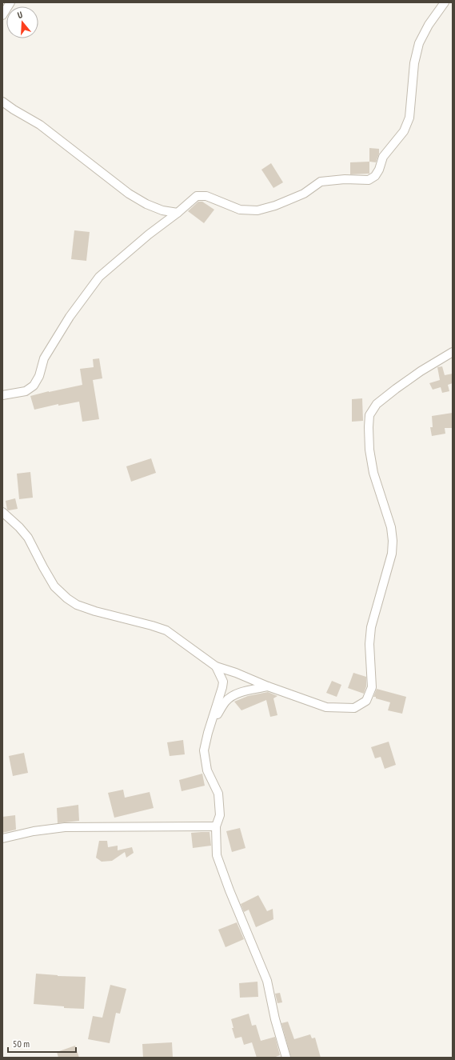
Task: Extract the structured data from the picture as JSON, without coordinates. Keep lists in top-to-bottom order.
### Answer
{
  "scale_bar": "50 m",
  "north": "top"
}
